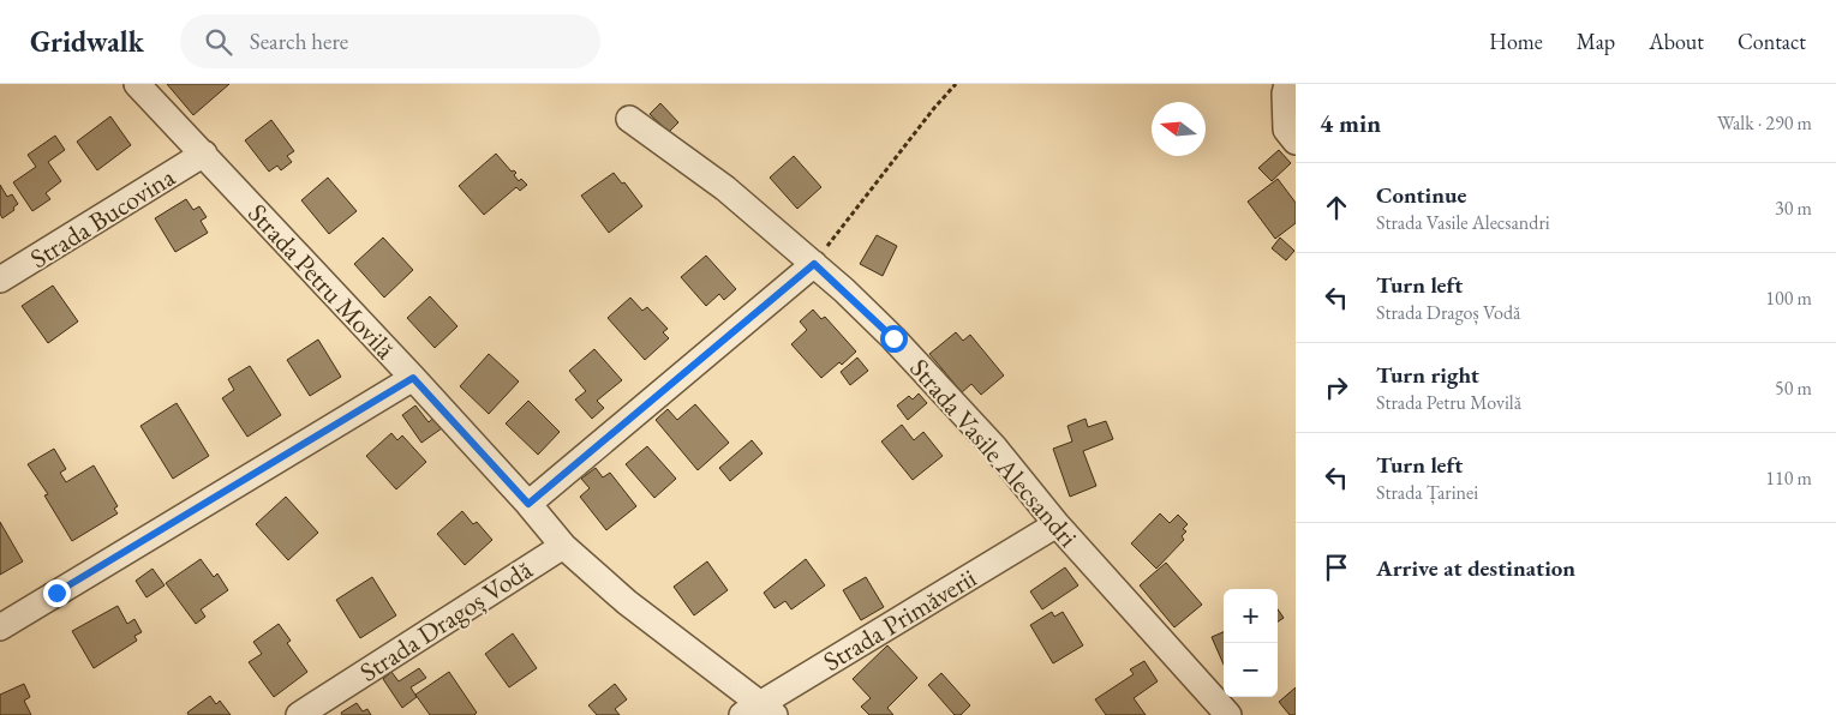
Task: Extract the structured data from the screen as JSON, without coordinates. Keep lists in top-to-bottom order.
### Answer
{
  "streets": {
    "street": [
      "Strada Bucovina",
      "Strada Petru Movilă",
      "Strada Vasile Alecsandri",
      "Strada Primăverii",
      "Strada Dragoș Vodă"
    ]
  },
  "crossings": [
    ["Strada Bucovina", "Strada Petru Movilă"],
    ["Strada Petru Movilă", "Strada Primăverii"],
    ["Strada Petru Movilă", "Strada Dragoș Vodă"],
    ["Strada Vasile Alecsandri", "Strada Primăverii"]
  ],
  "north": "left",
  "page": {
    "header": "Gridwalk",
    "search": "Search here",
    "nav": [
      "Home",
      "Map",
      "About",
      "Contact"
    ],
    "heading": ["4 min", "Walk · 290 m"],
    "list": [
      ["Continue", "Strada Vasile Alecsandri", "30 m"],
      ["Turn left", "Strada Dragoș Vodă", "100 m"],
      ["Turn right", "Strada Petru Movilă", "50 m"],
      ["Turn left", "Strada Țarinei", "110 m"],
      "Arrive at destination"
    ],
    "map_buttons": ["+", "−"]
  }
}
